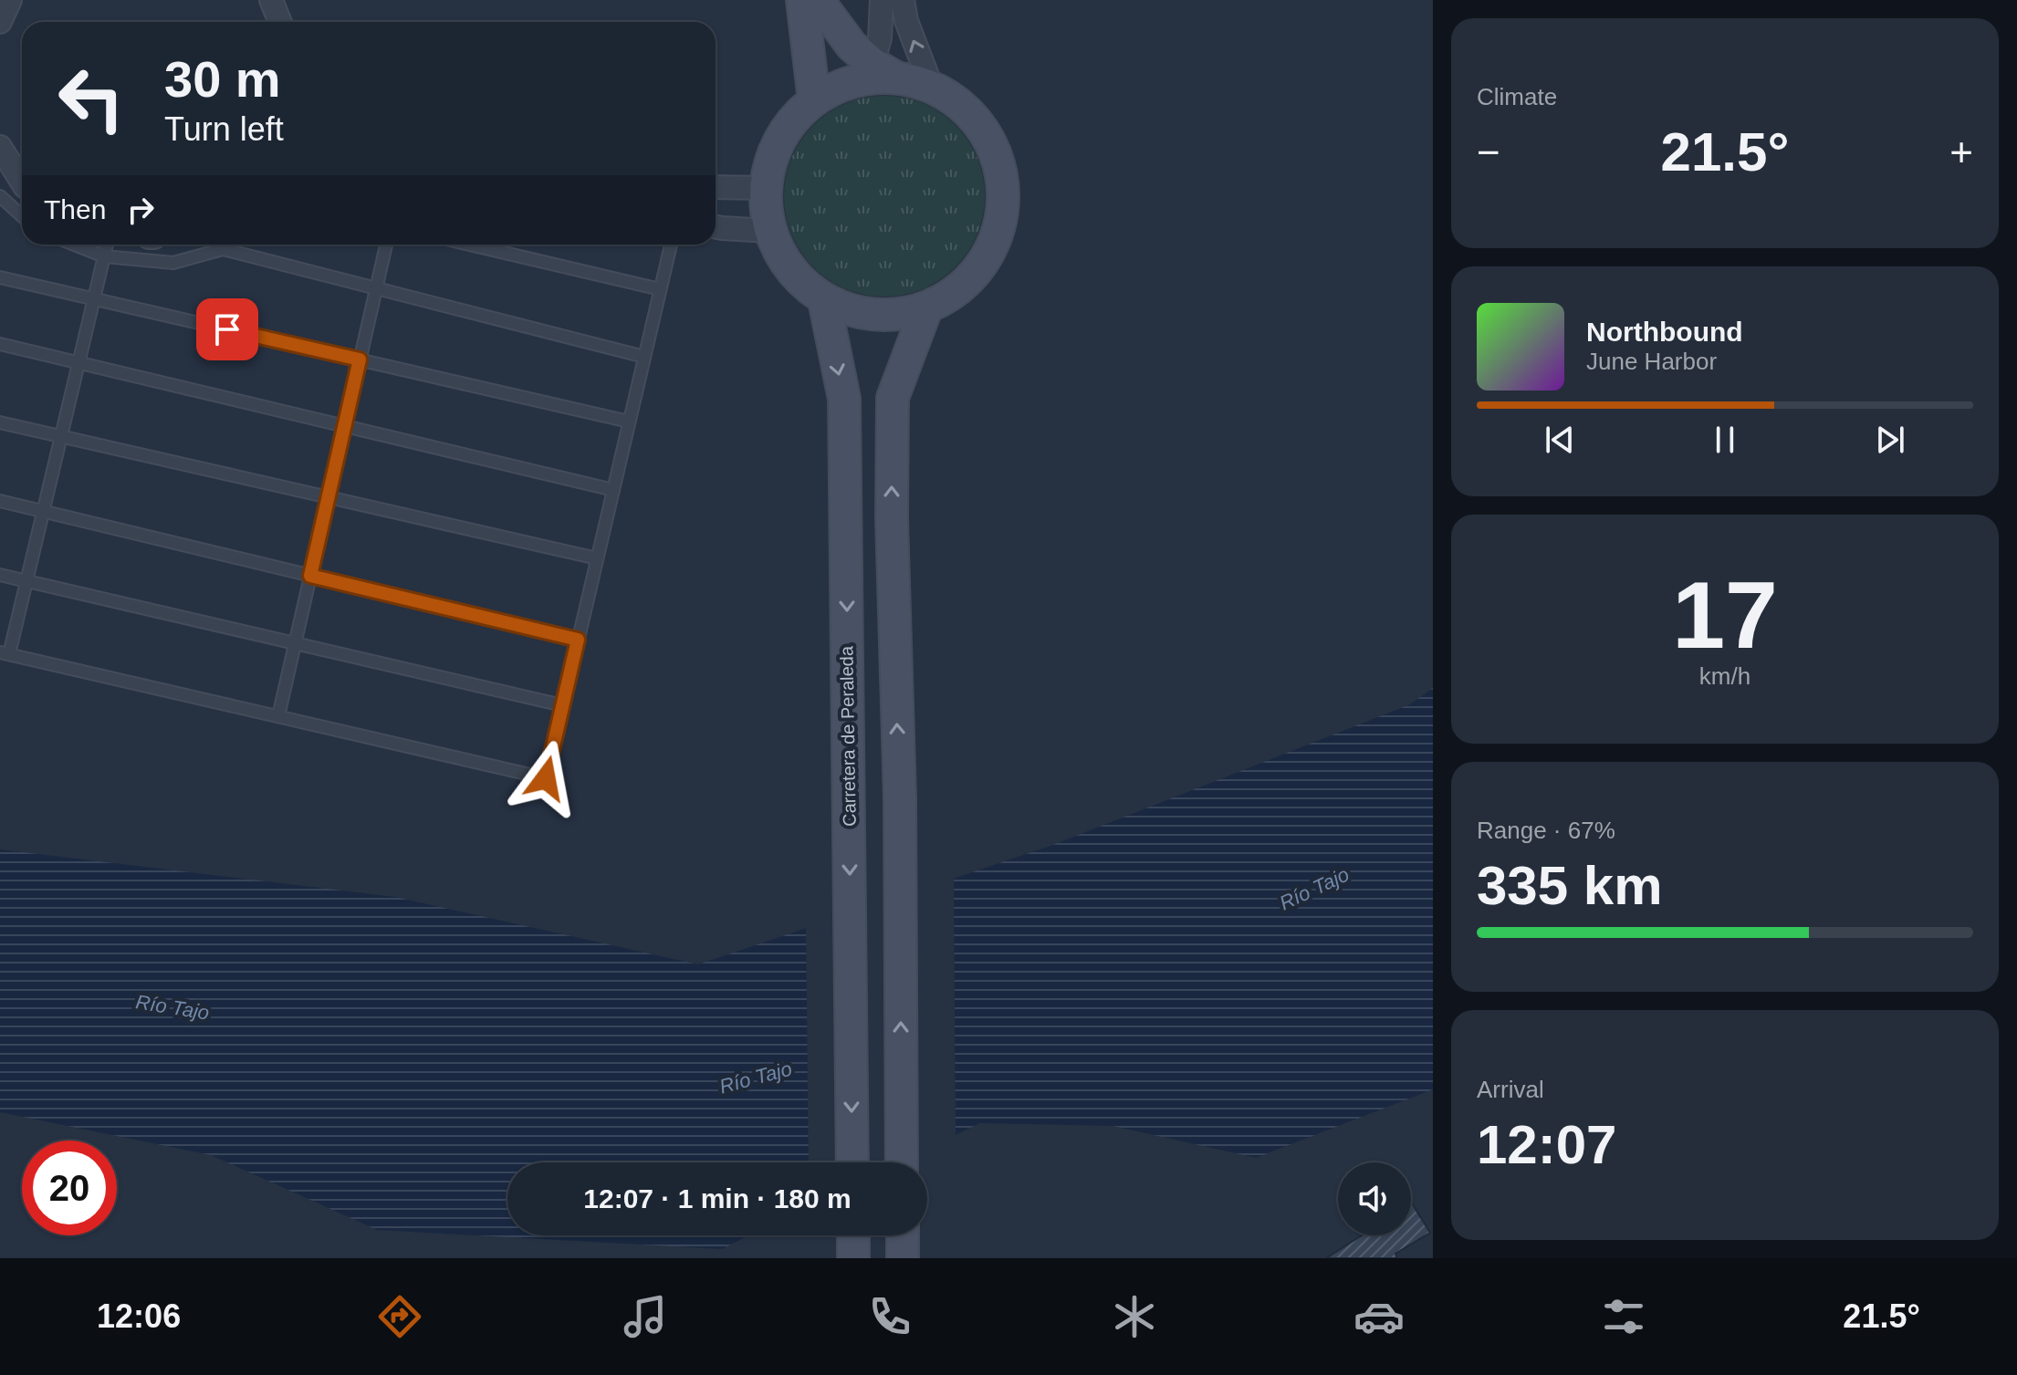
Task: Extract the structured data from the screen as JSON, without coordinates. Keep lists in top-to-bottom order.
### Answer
{
  "streets": {
    "main road": ["Carretera de Peraleda"]
  },
  "water": ["Río Tajo"],
  "page": {
    "tile": [
      "Climate",
      ["17", "km/h"],
      ["Range · 67%", "335 km"],
      ["Arrival", "12:07"]
    ],
    "turn": ["30 m", "Turn left"],
    "heat": ["−", "21.5°", "+"],
    "then": "Then",
    "song": ["Northbound", "June Harbor"],
    "limit": "20",
    "trip": "12:07 · 1 min · 180 m",
    "tabs": ["12:06", "21.5°"]
  }
}
